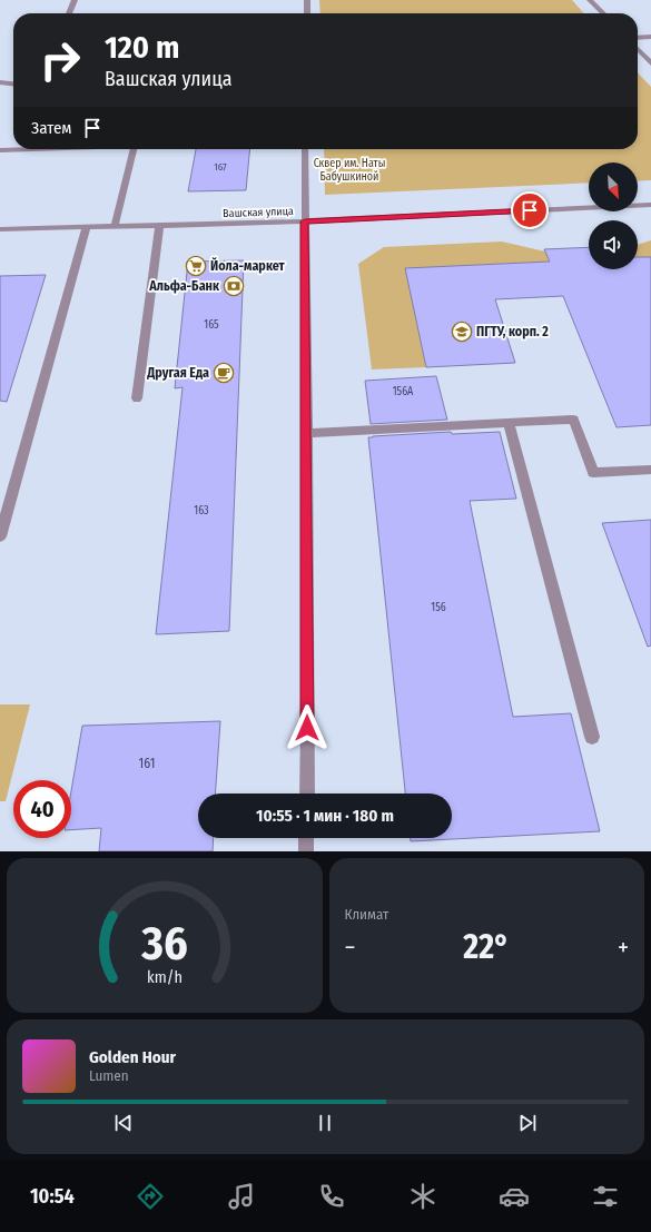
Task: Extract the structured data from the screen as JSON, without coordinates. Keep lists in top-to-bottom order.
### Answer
{
  "streets": {
    "street": ["Вашская улица"]
  },
  "parks": ["Сквер им. Наты Бабушкиной"],
  "places": {
    "supermarket": ["Йола-маркет"],
    "bank": ["Альфа-Банк"],
    "school or university": ["ПГТУ, корп. 2"],
    "cafe": ["Другая Еда"]
  },
  "house_numbers": [
    "167",
    "165",
    "156А",
    "163",
    "156",
    "161"
  ],
  "north": "bottom right",
  "page": {
    "turn": ["120 m", "Вашская улица"],
    "then": "Затем",
    "limit": "40",
    "trip": "10:55 · 1 мин · 180 m",
    "tile": "Климат",
    "heat": ["−", "22°", "+"],
    "song": ["Golden Hour", "Lumen"],
    "tabs": "10:54",
    "gauge": ["36", "km/h"]
  }
}
